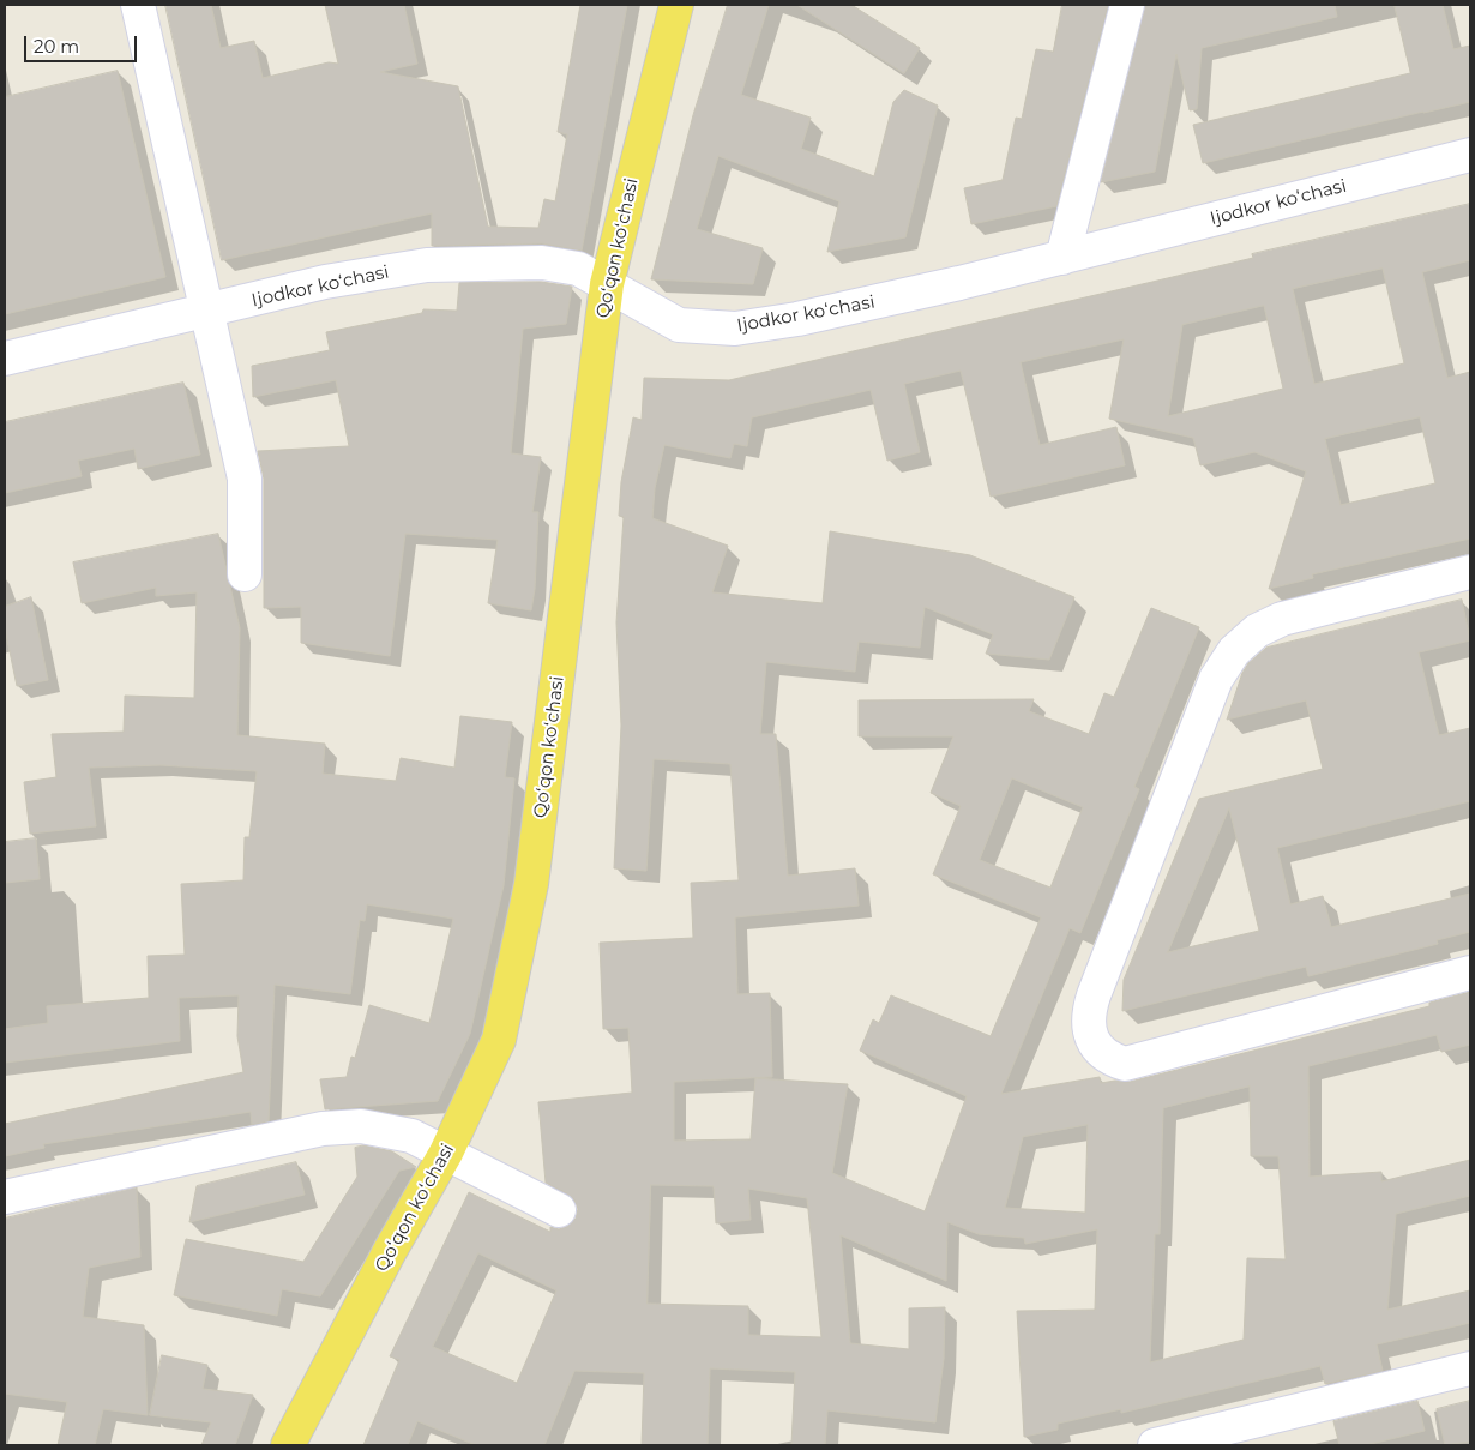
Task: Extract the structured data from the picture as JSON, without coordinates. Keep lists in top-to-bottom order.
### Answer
{
  "streets": {
    "main road": ["Qoʻqon koʻchasi"],
    "street": ["Ijodkor koʻchasi"]
  },
  "crossings": [
    ["Ijodkor koʻchasi", "Qoʻqon koʻchasi"]
  ],
  "scale_bar": "20 m"
}
